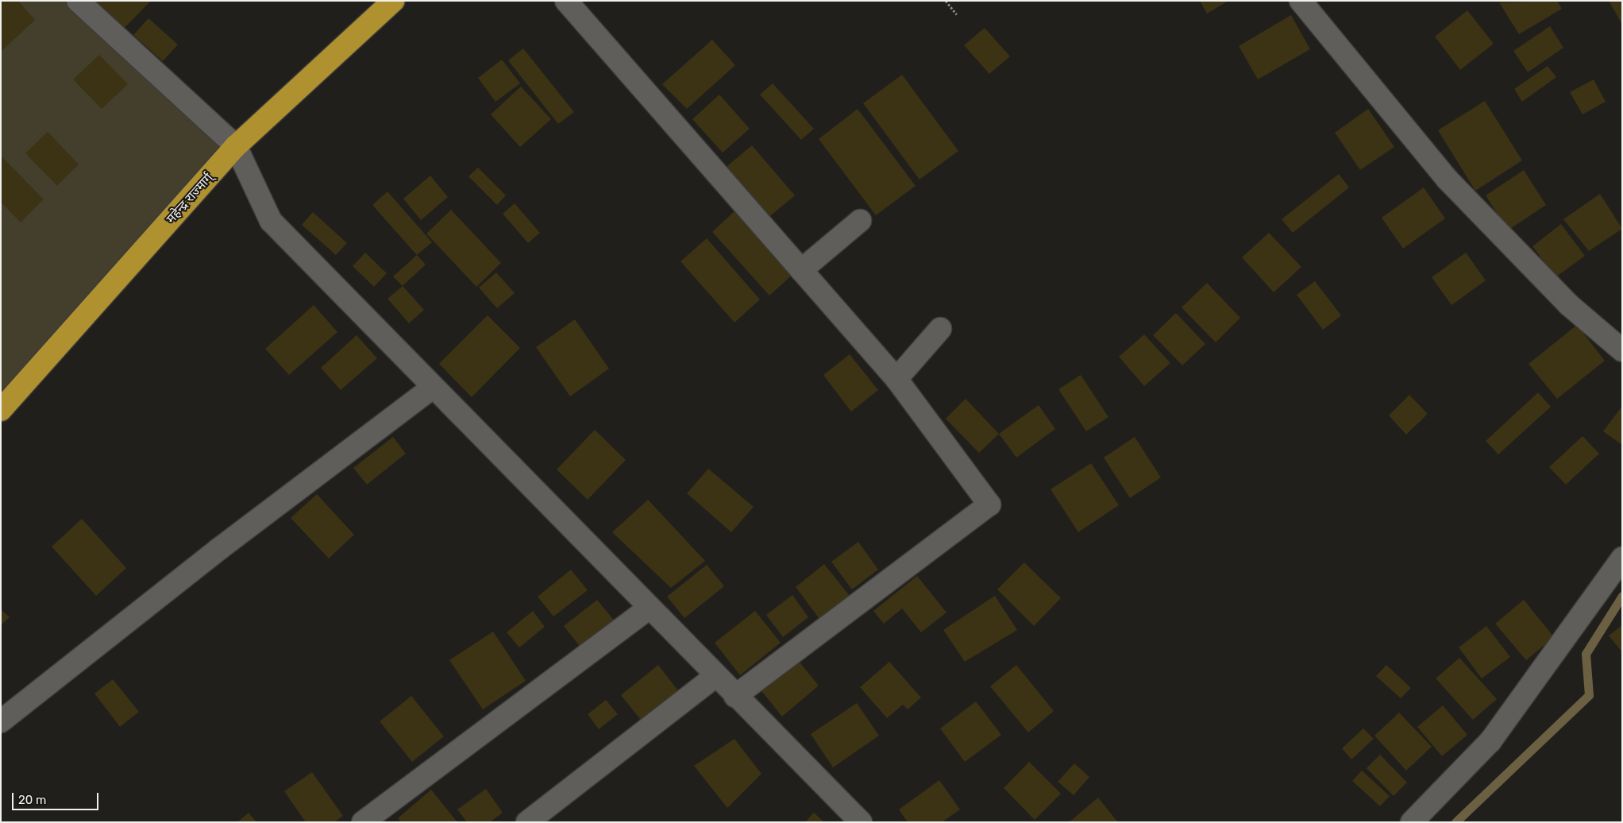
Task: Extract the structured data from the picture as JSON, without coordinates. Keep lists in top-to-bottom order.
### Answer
{
  "streets": {
    "highway": ["महेन्द्र राज्मार्ग्"]
  },
  "scale_bar": "20 m"
}
